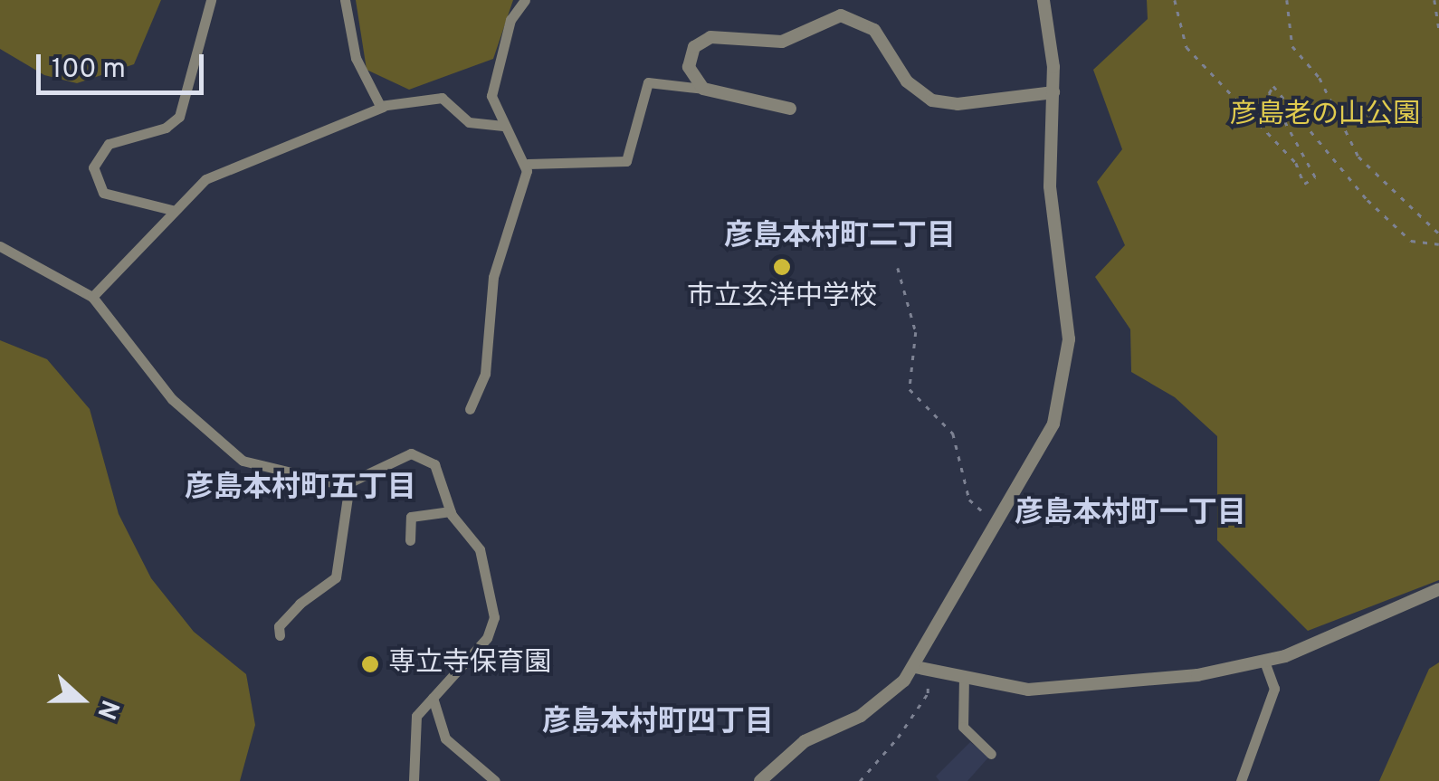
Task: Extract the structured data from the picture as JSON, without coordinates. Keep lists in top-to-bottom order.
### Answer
{
  "districts": [
    "彦島本村町二丁目",
    "彦島本村町五丁目",
    "彦島本村町一丁目",
    "彦島本村町四丁目"
  ],
  "parks": ["彦島老の山公園"],
  "places": ["市立玄洋中学校", "専立寺保育園"],
  "scale_bar": "100 m",
  "north": "right"
}
